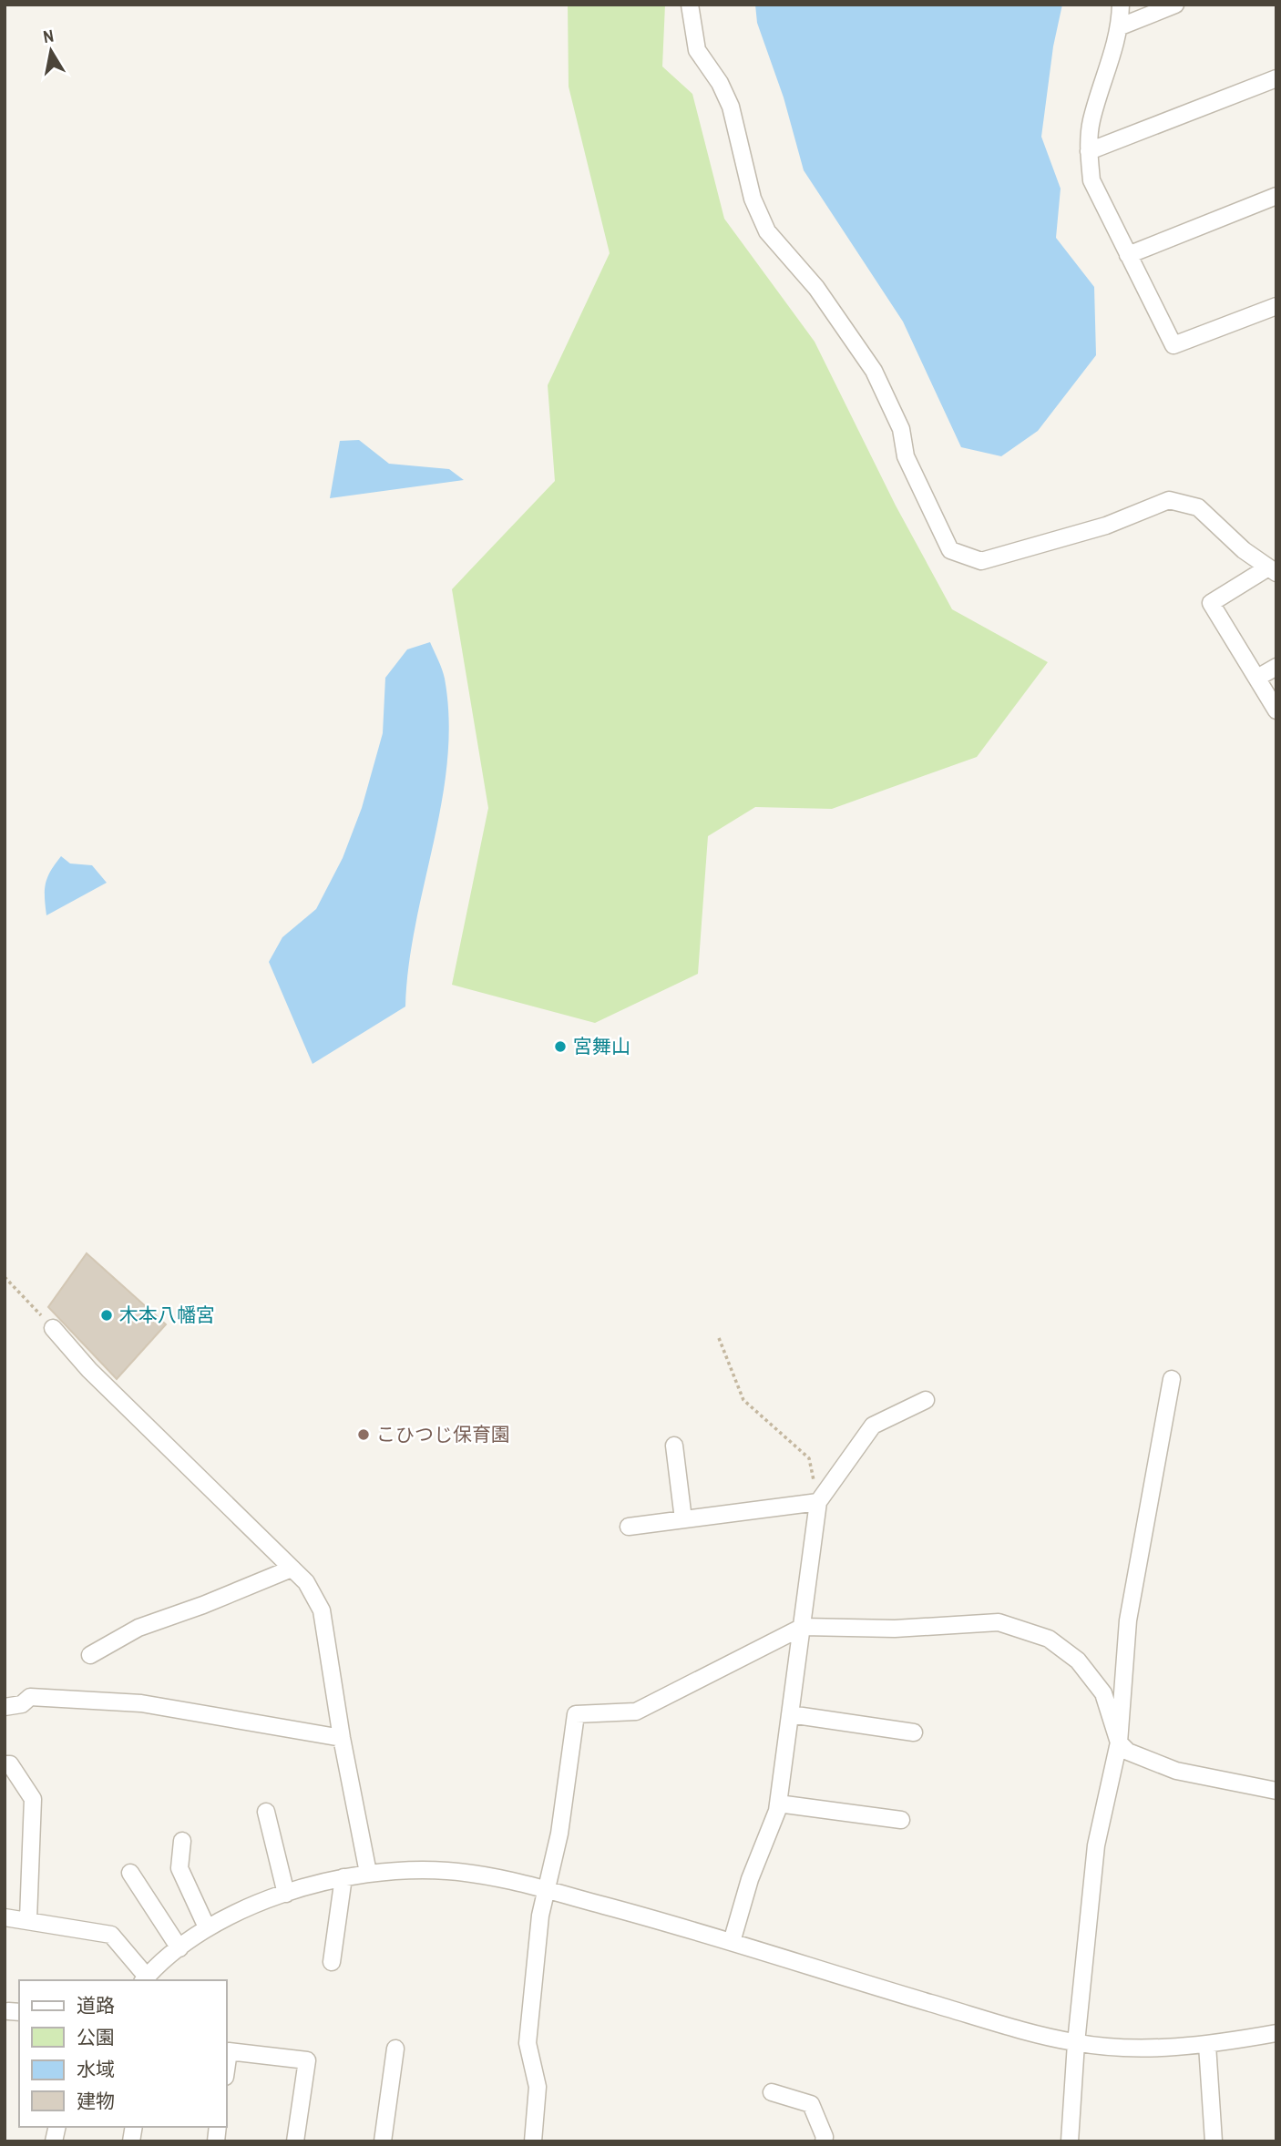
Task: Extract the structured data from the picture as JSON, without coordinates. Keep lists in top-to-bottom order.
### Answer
{
  "places": ["宮舞山", "木本八幡宮", "こひつじ保育園"],
  "legend": [
    "道路",
    "公園",
    "水域",
    "建物"
  ],
  "north": "top"
}
